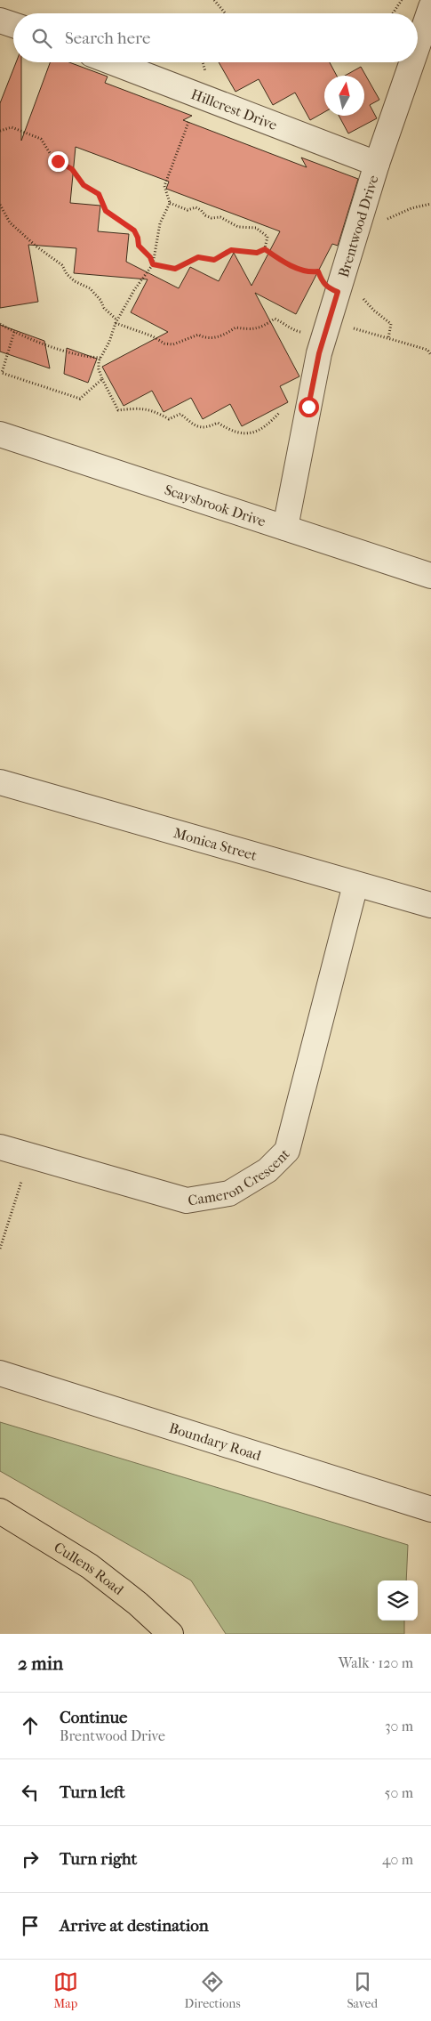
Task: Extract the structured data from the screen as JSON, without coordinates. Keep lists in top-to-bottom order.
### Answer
{
  "streets": {
    "main road": ["Cullens Road"],
    "street": [
      "Hillcrest Drive",
      "Brentwood Drive",
      "Scaysbrook Drive",
      "Monica Street",
      "Cameron Crescent",
      "Boundary Road"
    ]
  },
  "crossings": [
    ["Hillcrest Drive", "Brentwood Drive"],
    ["Brentwood Drive", "Scaysbrook Drive"],
    ["Monica Street", "Cameron Crescent"]
  ],
  "north": "top",
  "page": {
    "search": "Search here",
    "heading": ["2 min", "Walk · 120 m"],
    "list": [
      ["Continue", "Brentwood Drive", "30 m"],
      ["Turn left", "50 m"],
      ["Turn right", "40 m"],
      "Arrive at destination"
    ],
    "nav": ["Map", "Directions", "Saved"]
  }
}
